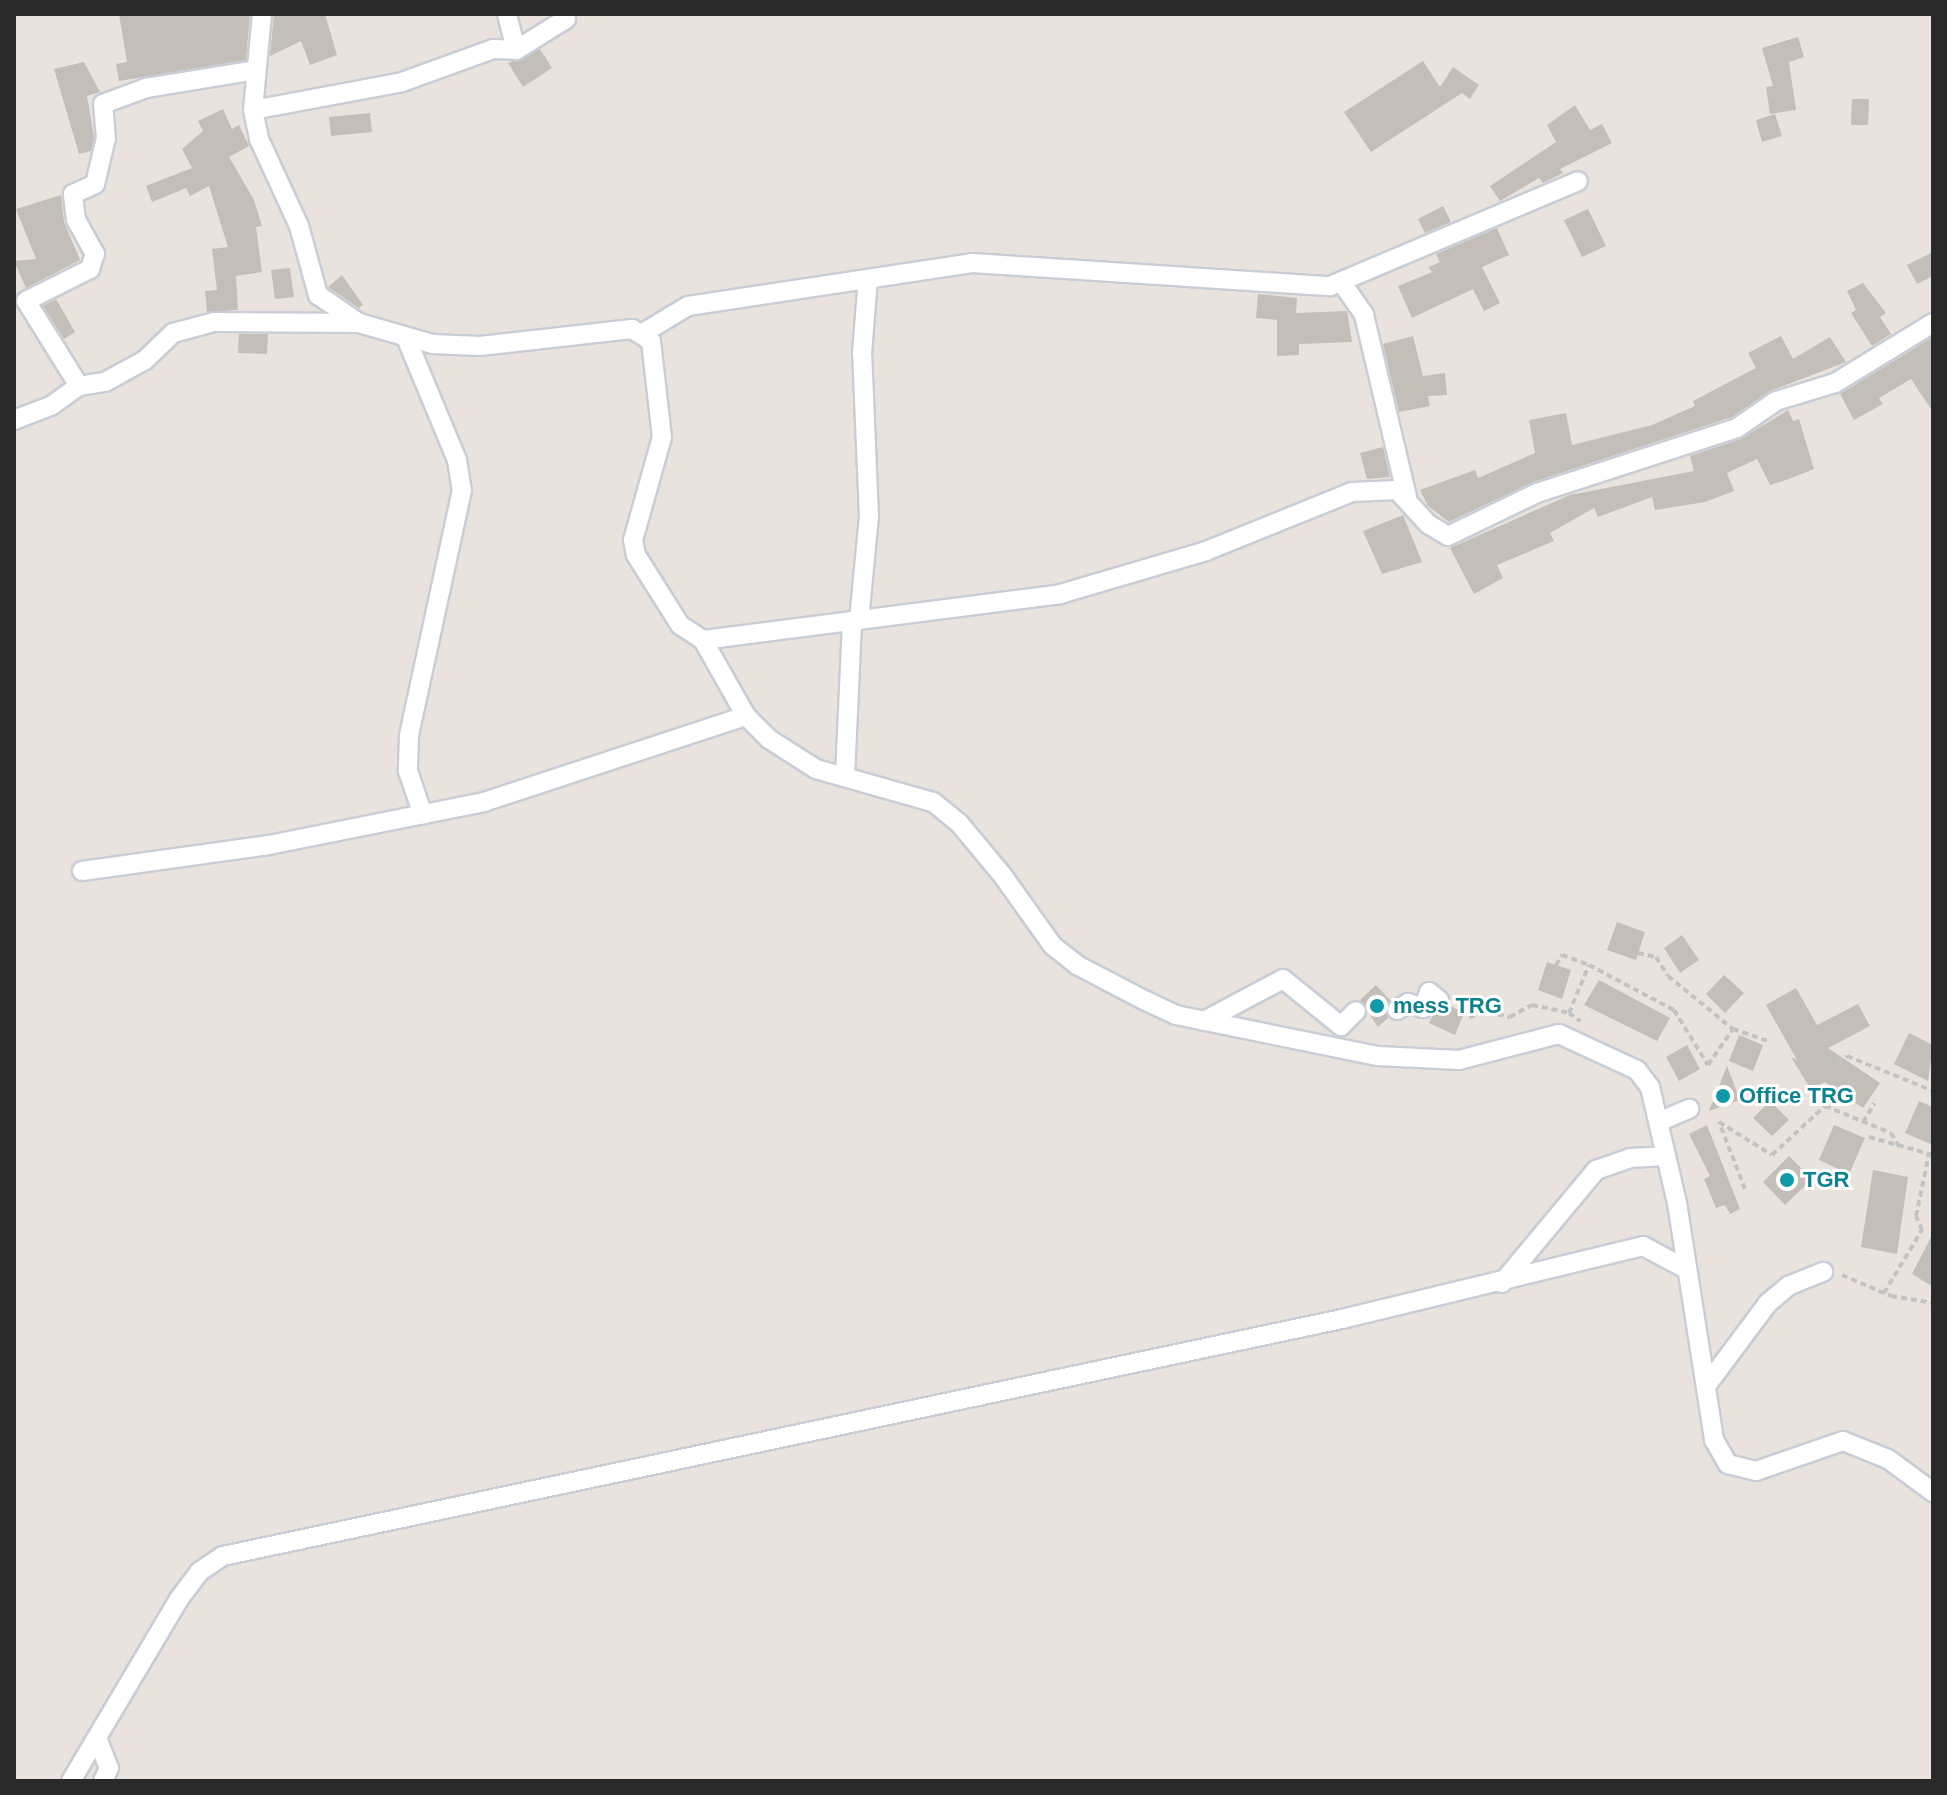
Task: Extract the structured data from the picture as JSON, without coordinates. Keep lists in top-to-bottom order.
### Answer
{
  "places": ["mess TRG", "Office TRG", "TGR"]
}
